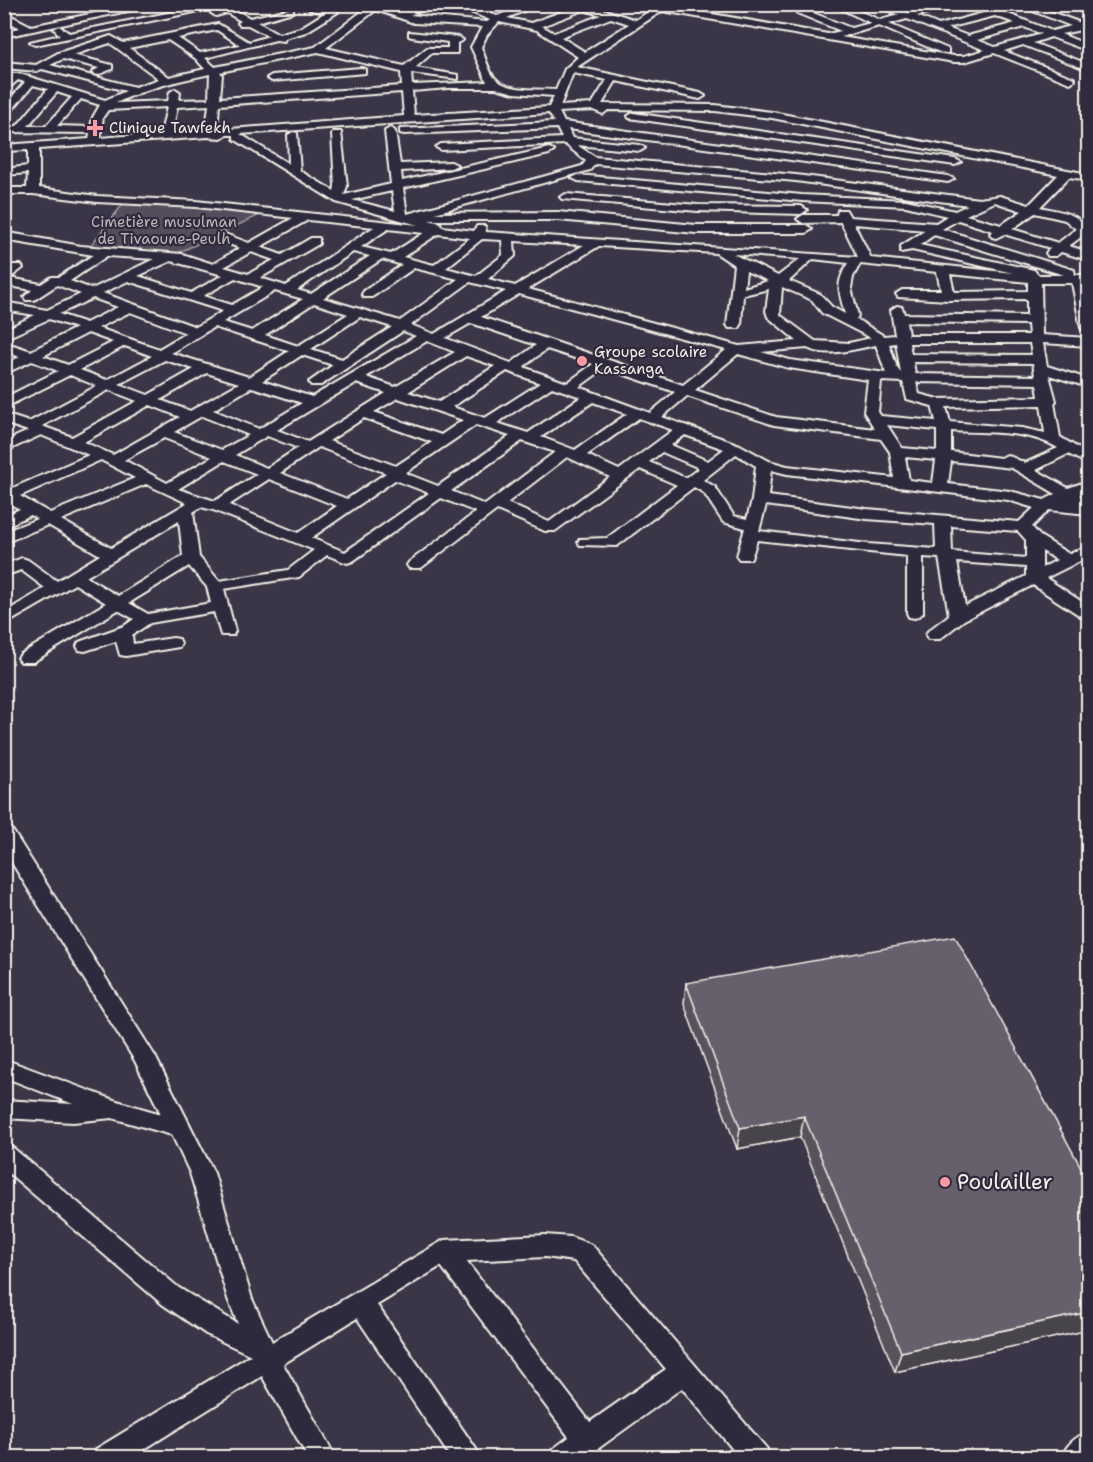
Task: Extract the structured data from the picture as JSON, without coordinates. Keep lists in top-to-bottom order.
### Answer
{
  "parks": ["Cimetière musulman de Tivaoune-Peulh"],
  "places": {
    "health": ["Clinique Tawfekh"],
    "other": ["Groupe scolaire Kassanga", "Poulailler"]
  }
}
